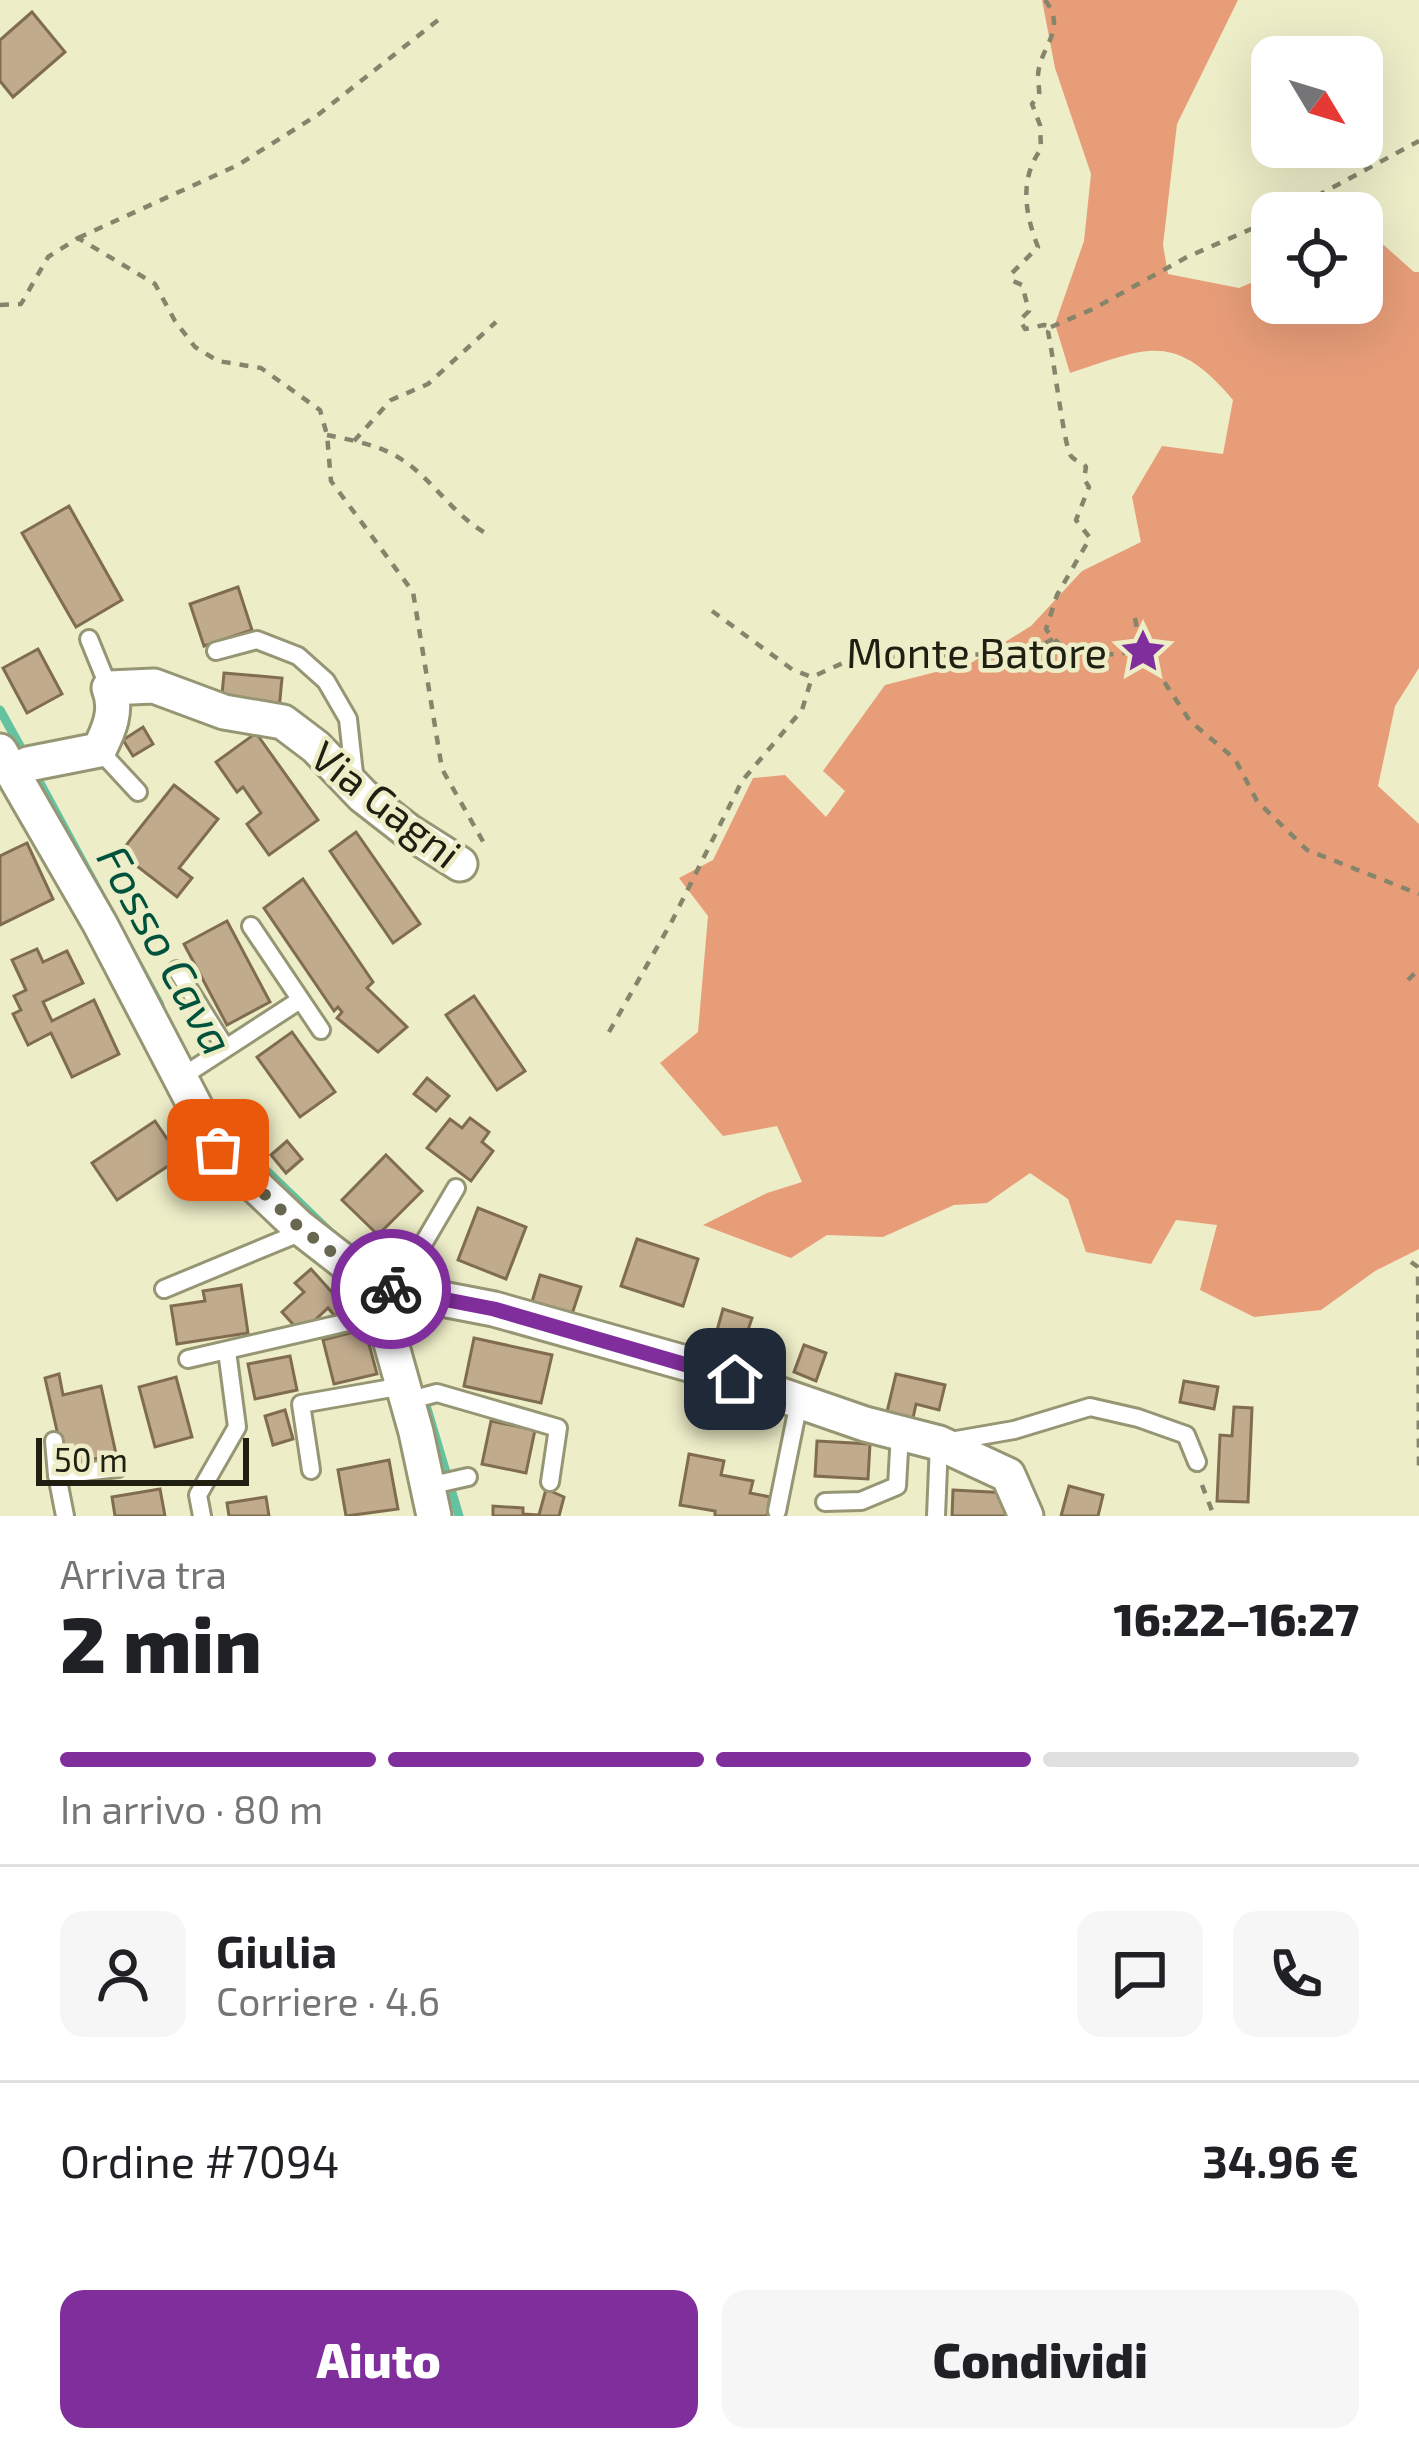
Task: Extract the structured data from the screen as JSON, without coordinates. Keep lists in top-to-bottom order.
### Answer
{
  "streets": {
    "street": ["Via Gagni"]
  },
  "water": ["Fosso Cava"],
  "places": {
    "place": ["Monte Batore"]
  },
  "scale_bar": "50 m",
  "north": "bottom right",
  "page": {
    "scale": "50 m",
    "heading": ["2 min", "Arriva tra", "16:22–16:27"],
    "panel": [
      "Giulia",
      "Corriere · 4.6",
      "Ordine #7094",
      "34.96 €"
    ],
    "bar": "In arrivo · 80 m",
    "buttons": ["Aiuto", "Condividi"]
  }
}
